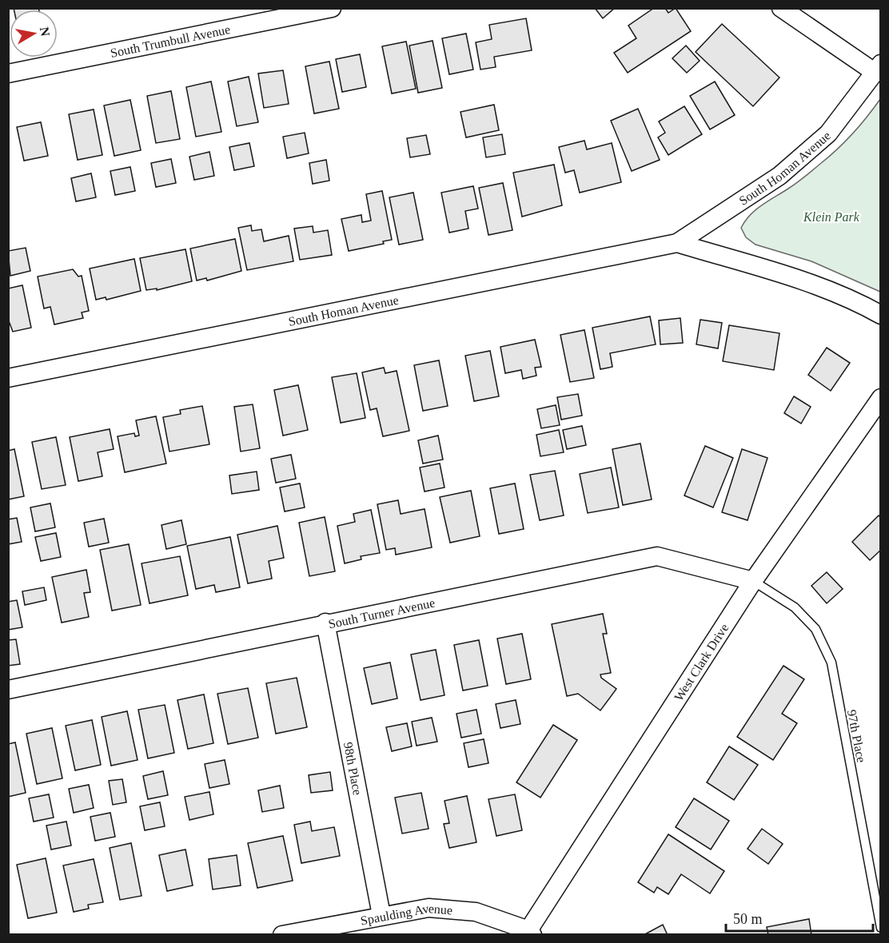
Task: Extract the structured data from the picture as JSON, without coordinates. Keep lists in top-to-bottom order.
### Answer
{
  "streets": {
    "street": [
      "South Trumbull Avenue",
      "South Homan Avenue",
      "South Turner Avenue",
      "West Clark Drive",
      "98th Place",
      "Spaulding Avenue"
    ],
    "lane": ["97th Place"]
  },
  "crossings": [
    ["South Turner Avenue", "West Clark Drive"],
    ["South Turner Avenue", "97th Place"],
    ["South Turner Avenue", "98th Place"],
    ["West Clark Drive", "97th Place"],
    ["West Clark Drive", "Spaulding Avenue"],
    ["98th Place", "Spaulding Avenue"]
  ],
  "parks": ["Klein Park"],
  "scale_bar": "50 m",
  "north": "right"
}
